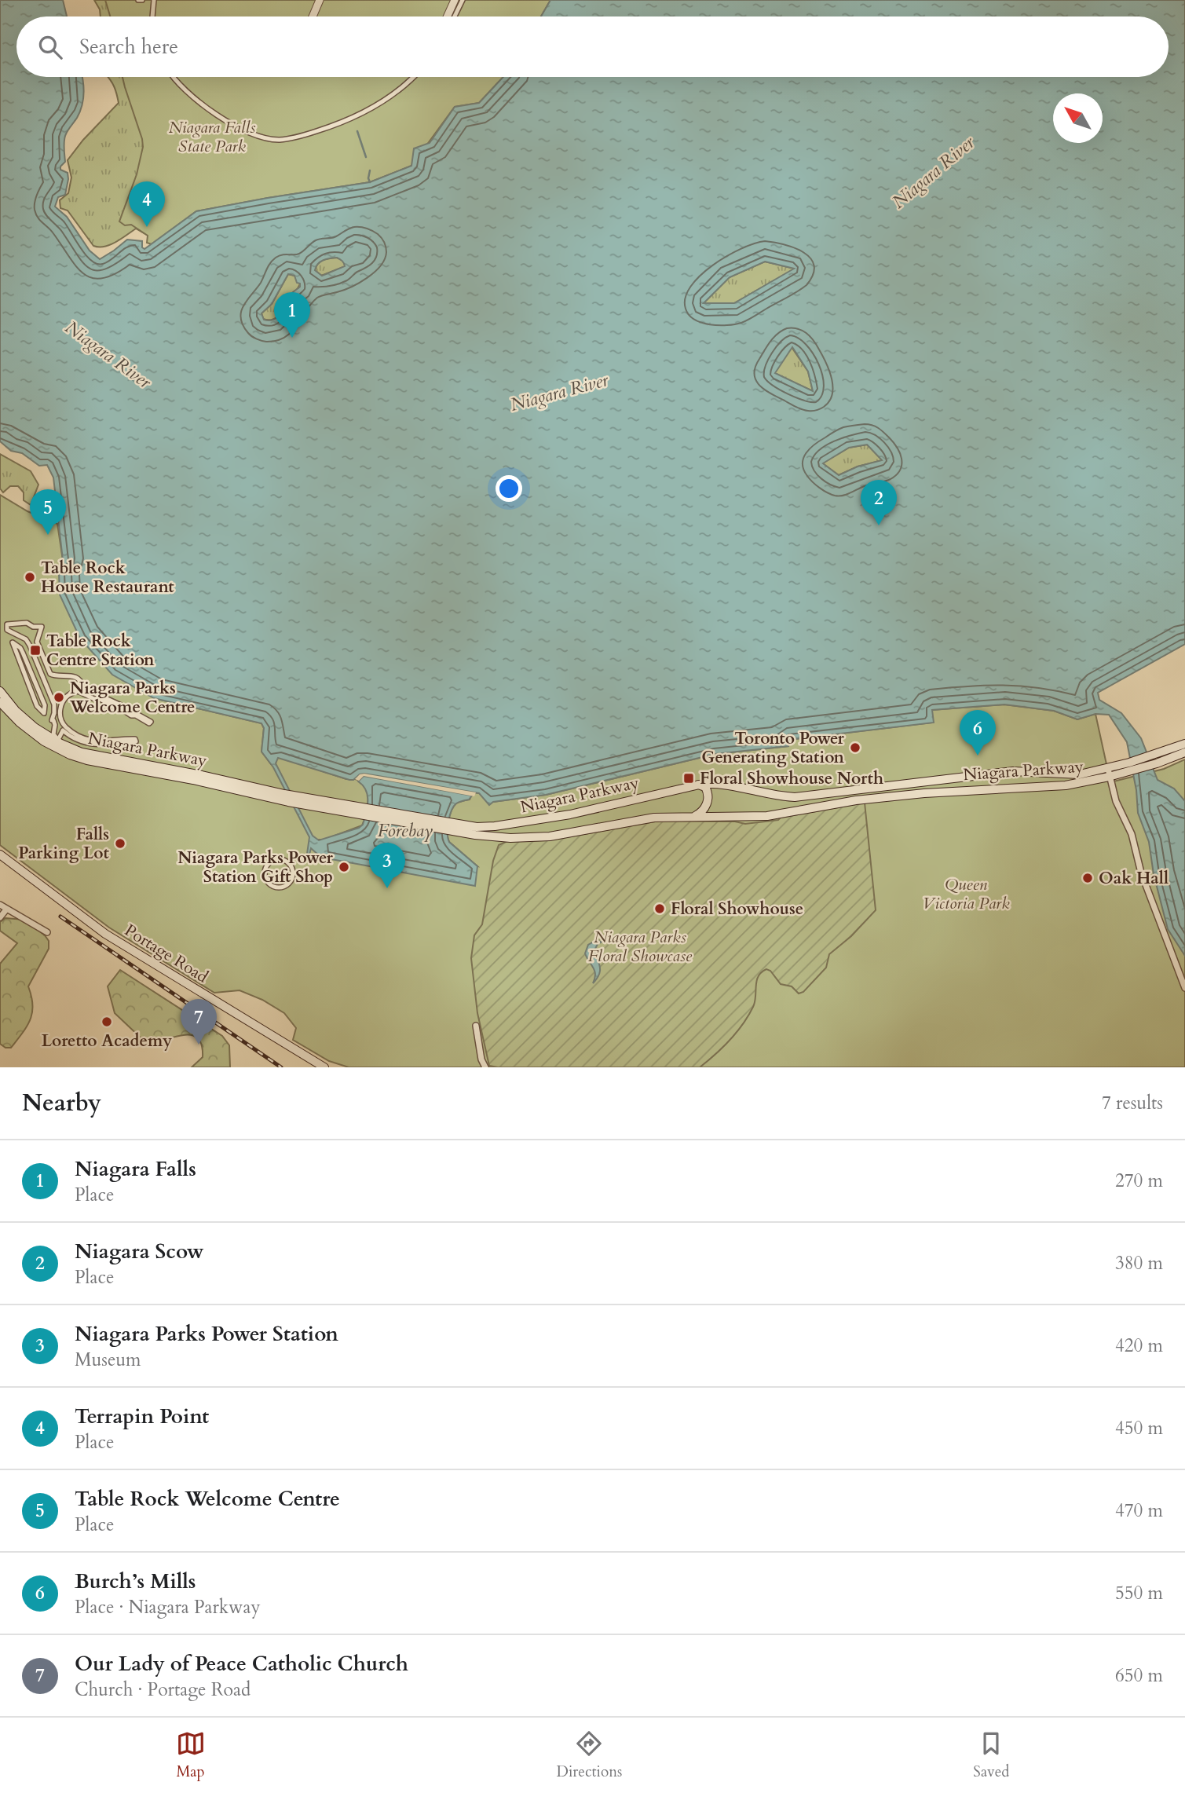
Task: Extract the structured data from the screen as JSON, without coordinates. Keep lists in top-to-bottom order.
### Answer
{
  "streets": {
    "main road": ["Niagara Parkway", "Portage Road"]
  },
  "water": ["Niagara River", "Forebay"],
  "parks": ["Niagara Falls State Park", "Queen Victoria Park", "Niagara Parks Floral Showcase"],
  "places": {
    "other": [
      "Table Rock House Restaurant",
      "Niagara Parks Welcome Centre",
      "Toronto Power Generating Station",
      "Falls Parking Lot",
      "Niagara Parks Power Station Gift Shop",
      "Oak Hall",
      "Floral Showhouse",
      "Loretto Academy"
    ],
    "transit": ["Table Rock Centre Station", "Floral Showhouse North"]
  },
  "north": "top left",
  "page": {
    "search": "Search here",
    "pins": [
      "4",
      "1",
      "2",
      "5",
      "6",
      "3",
      "7"
    ],
    "heading": ["Nearby", "7 results"],
    "list": [
      {
        "mark": "1",
        "name": "Niagara Falls",
        "note": "Place",
        "value": "270 m"
      },
      {
        "mark": "2",
        "name": "Niagara Scow",
        "note": "Place",
        "value": "380 m"
      },
      {
        "mark": "3",
        "name": "Niagara Parks Power Station",
        "note": "Museum",
        "value": "420 m"
      },
      {
        "mark": "4",
        "name": "Terrapin Point",
        "note": "Place",
        "value": "450 m"
      },
      {
        "mark": "5",
        "name": "Table Rock Welcome Centre",
        "note": "Place",
        "value": "470 m"
      },
      {
        "mark": "6",
        "name": "Burch’s Mills",
        "note": "Place · Niagara Parkway",
        "value": "550 m"
      },
      {
        "mark": "7",
        "name": "Our Lady of Peace Catholic Church",
        "note": "Church · Portage Road",
        "value": "650 m"
      }
    ],
    "nav": ["Map", "Directions", "Saved"]
  }
}
